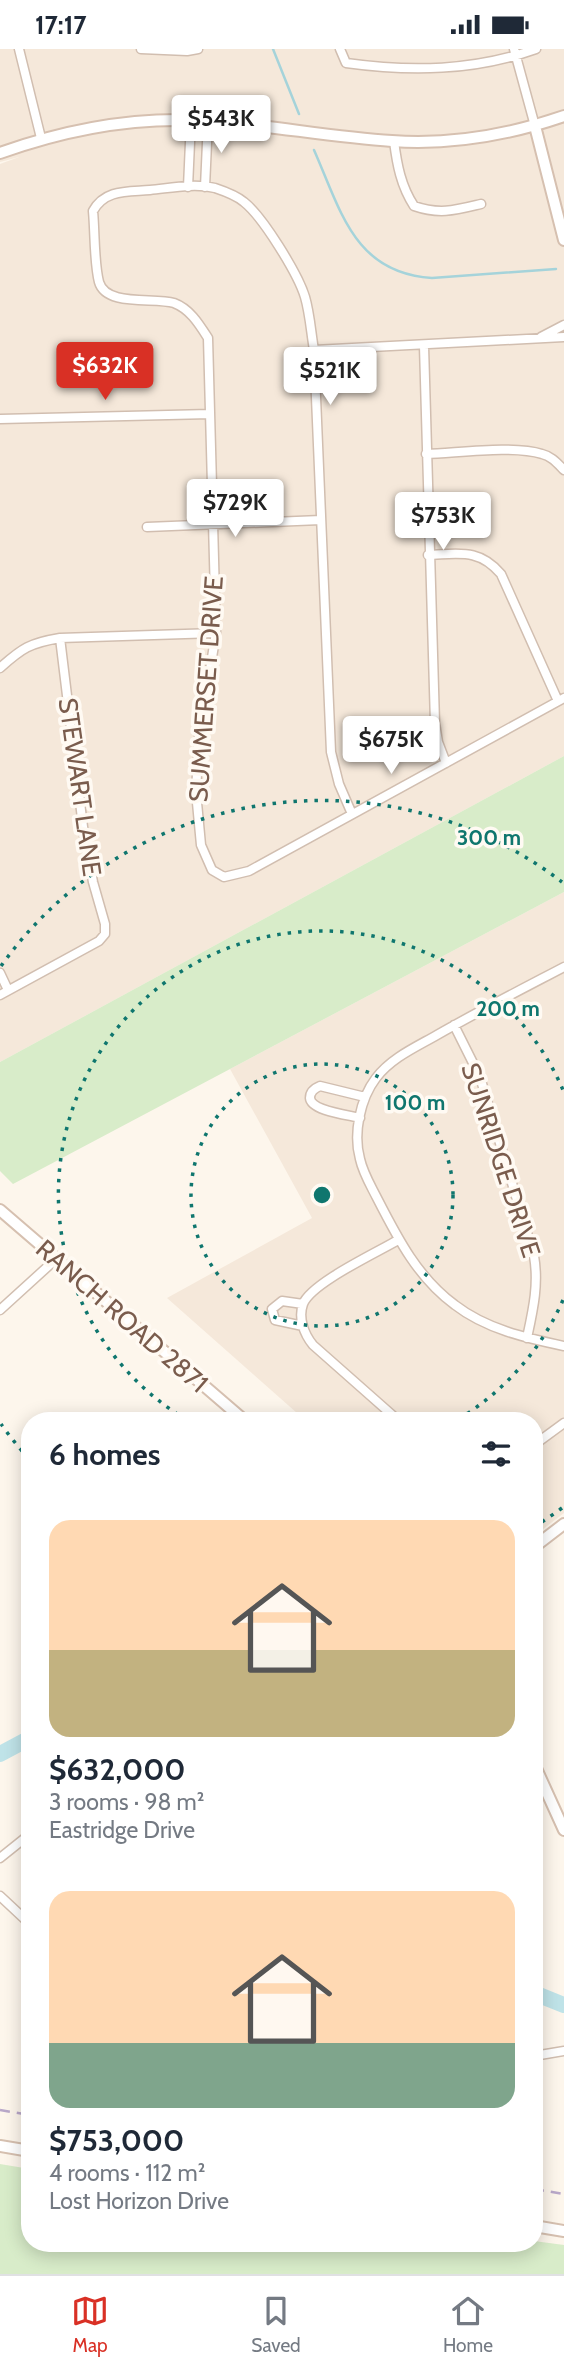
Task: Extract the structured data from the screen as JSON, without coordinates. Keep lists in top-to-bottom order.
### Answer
{
  "streets": {
    "street": [
      "SUMMERSET DRIVE",
      "STEWART LANE",
      "SUNRIDGE DRIVE",
      "RANCH ROAD 2871"
    ]
  },
  "page": {
    "status": "17:17",
    "price": [
      "$543K",
      "$632K",
      "$521K",
      "$729K",
      "$753K",
      "$675K"
    ],
    "heading": "6 homes",
    "list": [
      {
        "name": "$632,000",
        "note": "3 rooms · 98 m² · Eastridge Drive"
      },
      {
        "name": "$753,000",
        "note": "4 rooms · 112 m² · Lost Horizon Drive"
      }
    ],
    "tabs": ["Map", "Saved", "Home"]
  },
  "rings": ["300 m", "200 m", "100 m"]
}
